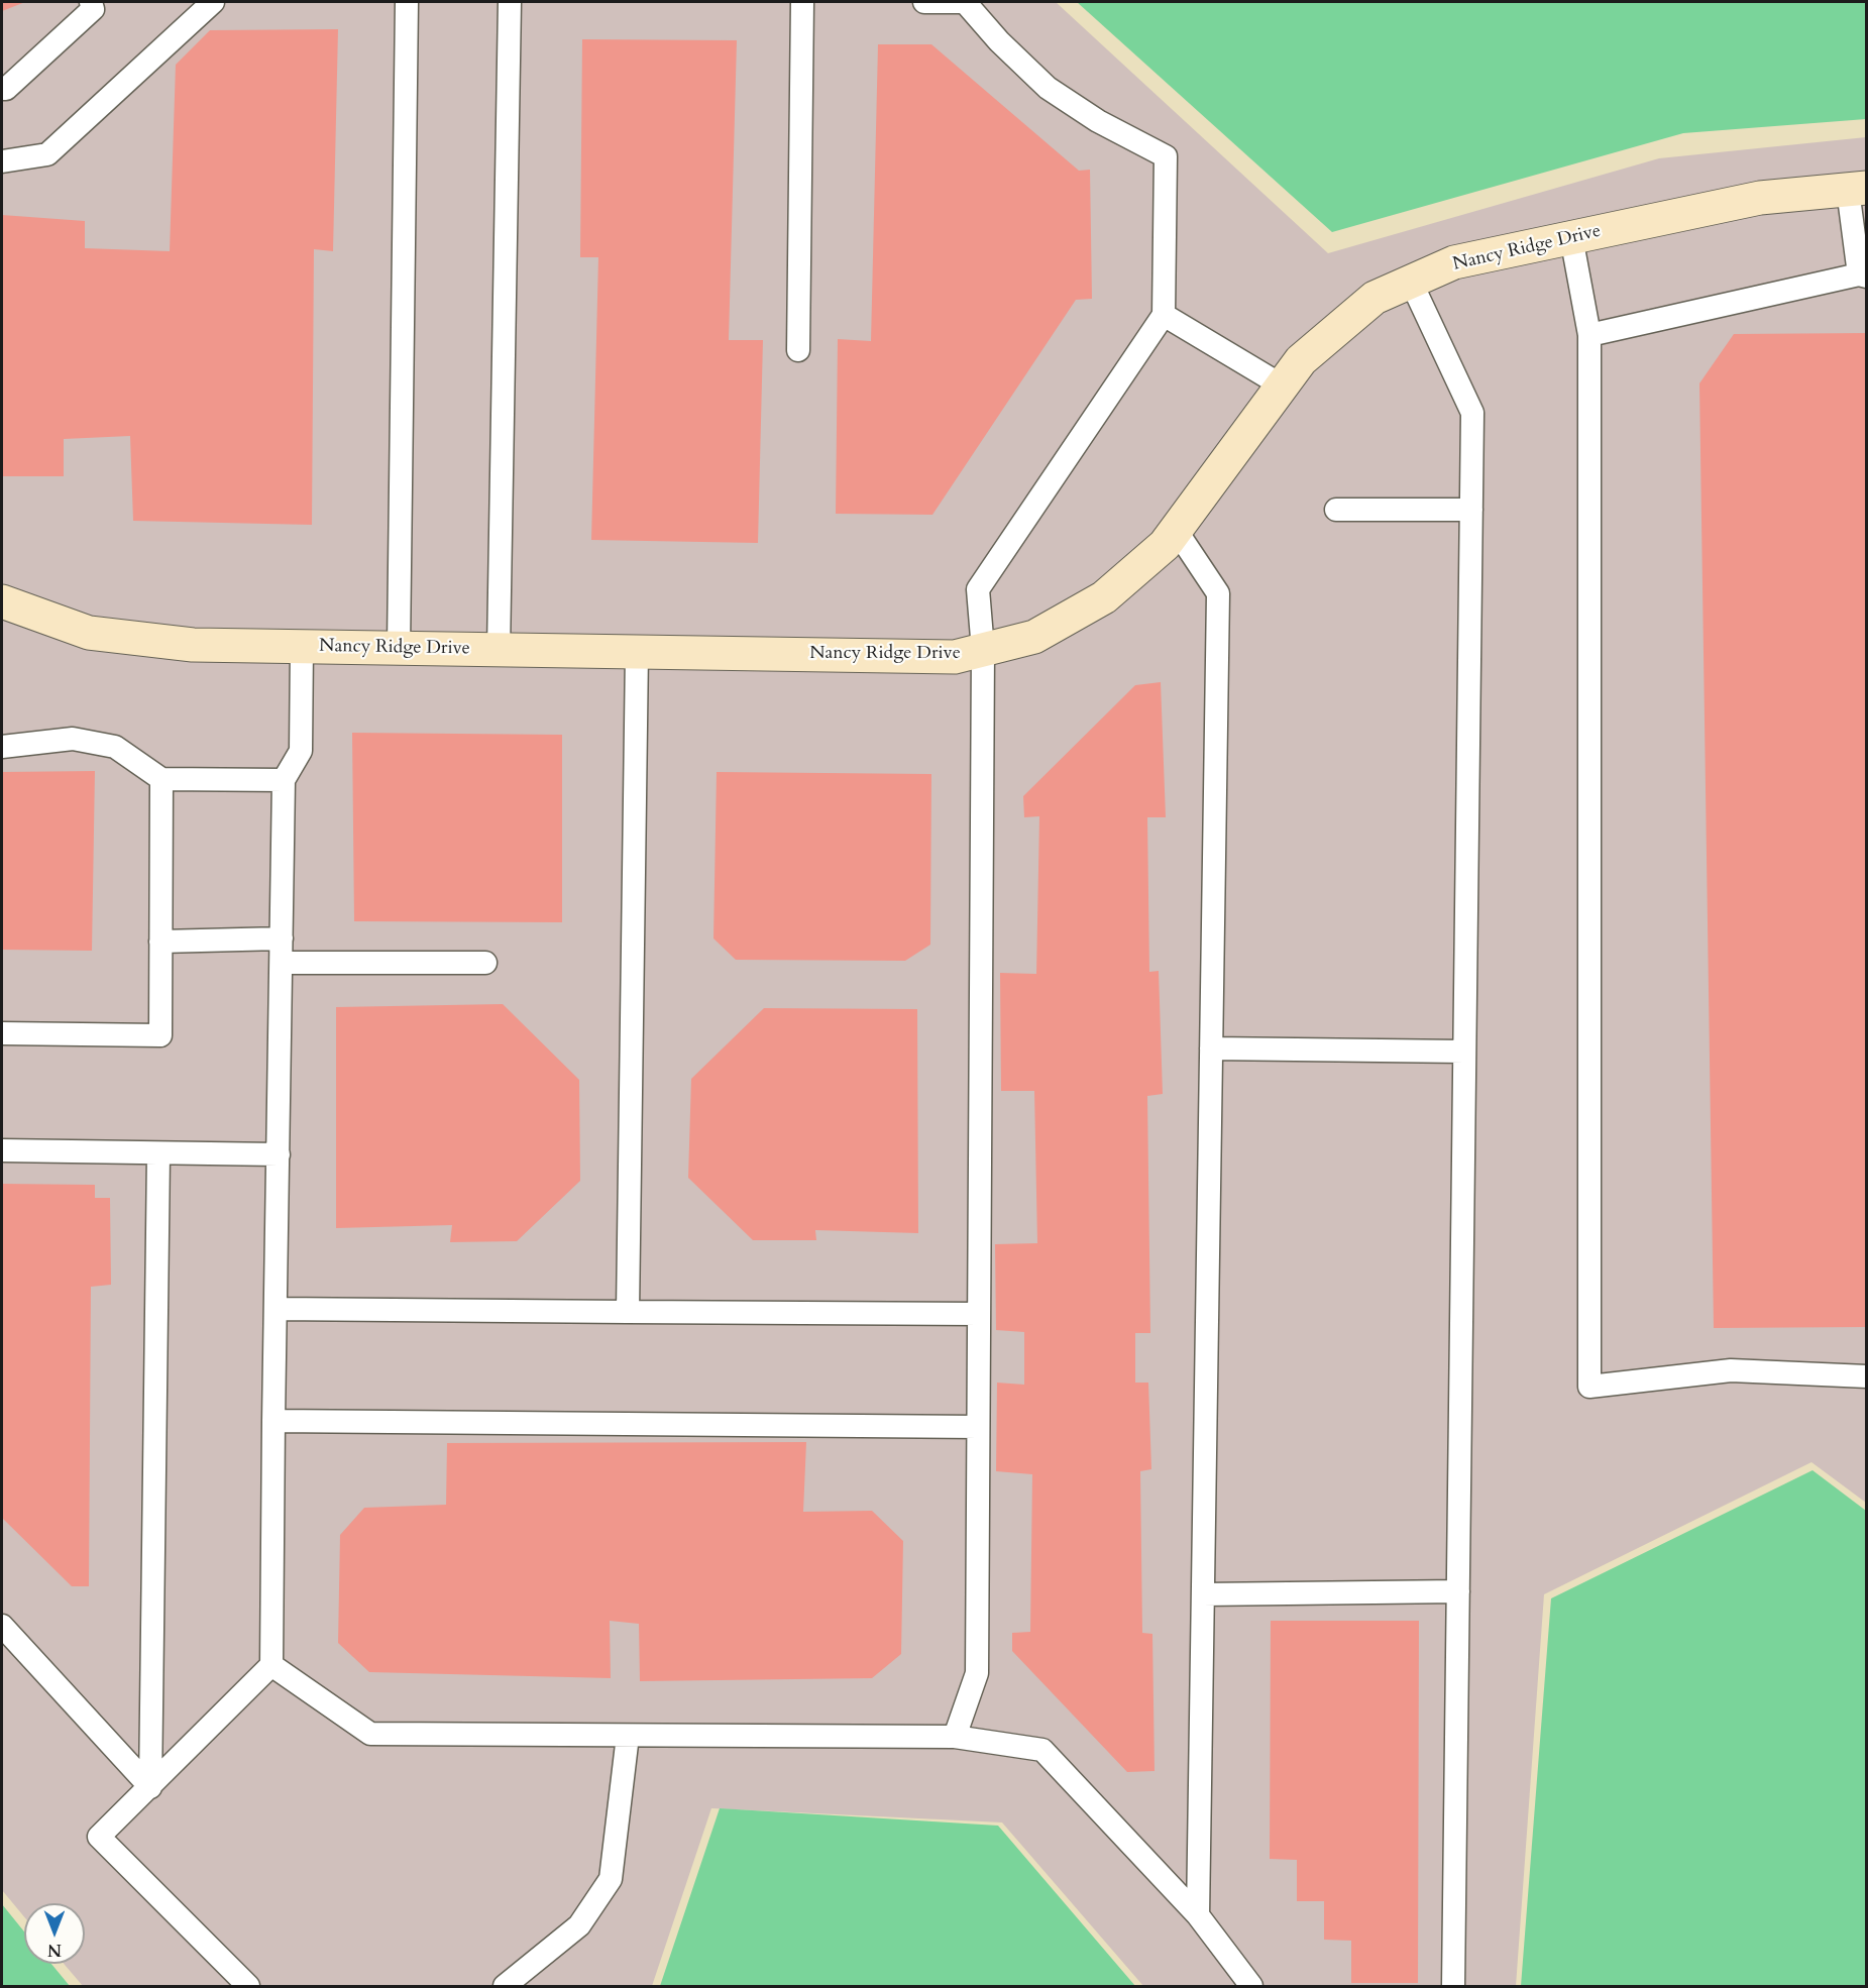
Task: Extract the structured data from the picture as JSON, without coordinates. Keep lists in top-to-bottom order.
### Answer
{
  "streets": {
    "street": ["Nancy Ridge Drive"]
  },
  "north": "bottom"
}
